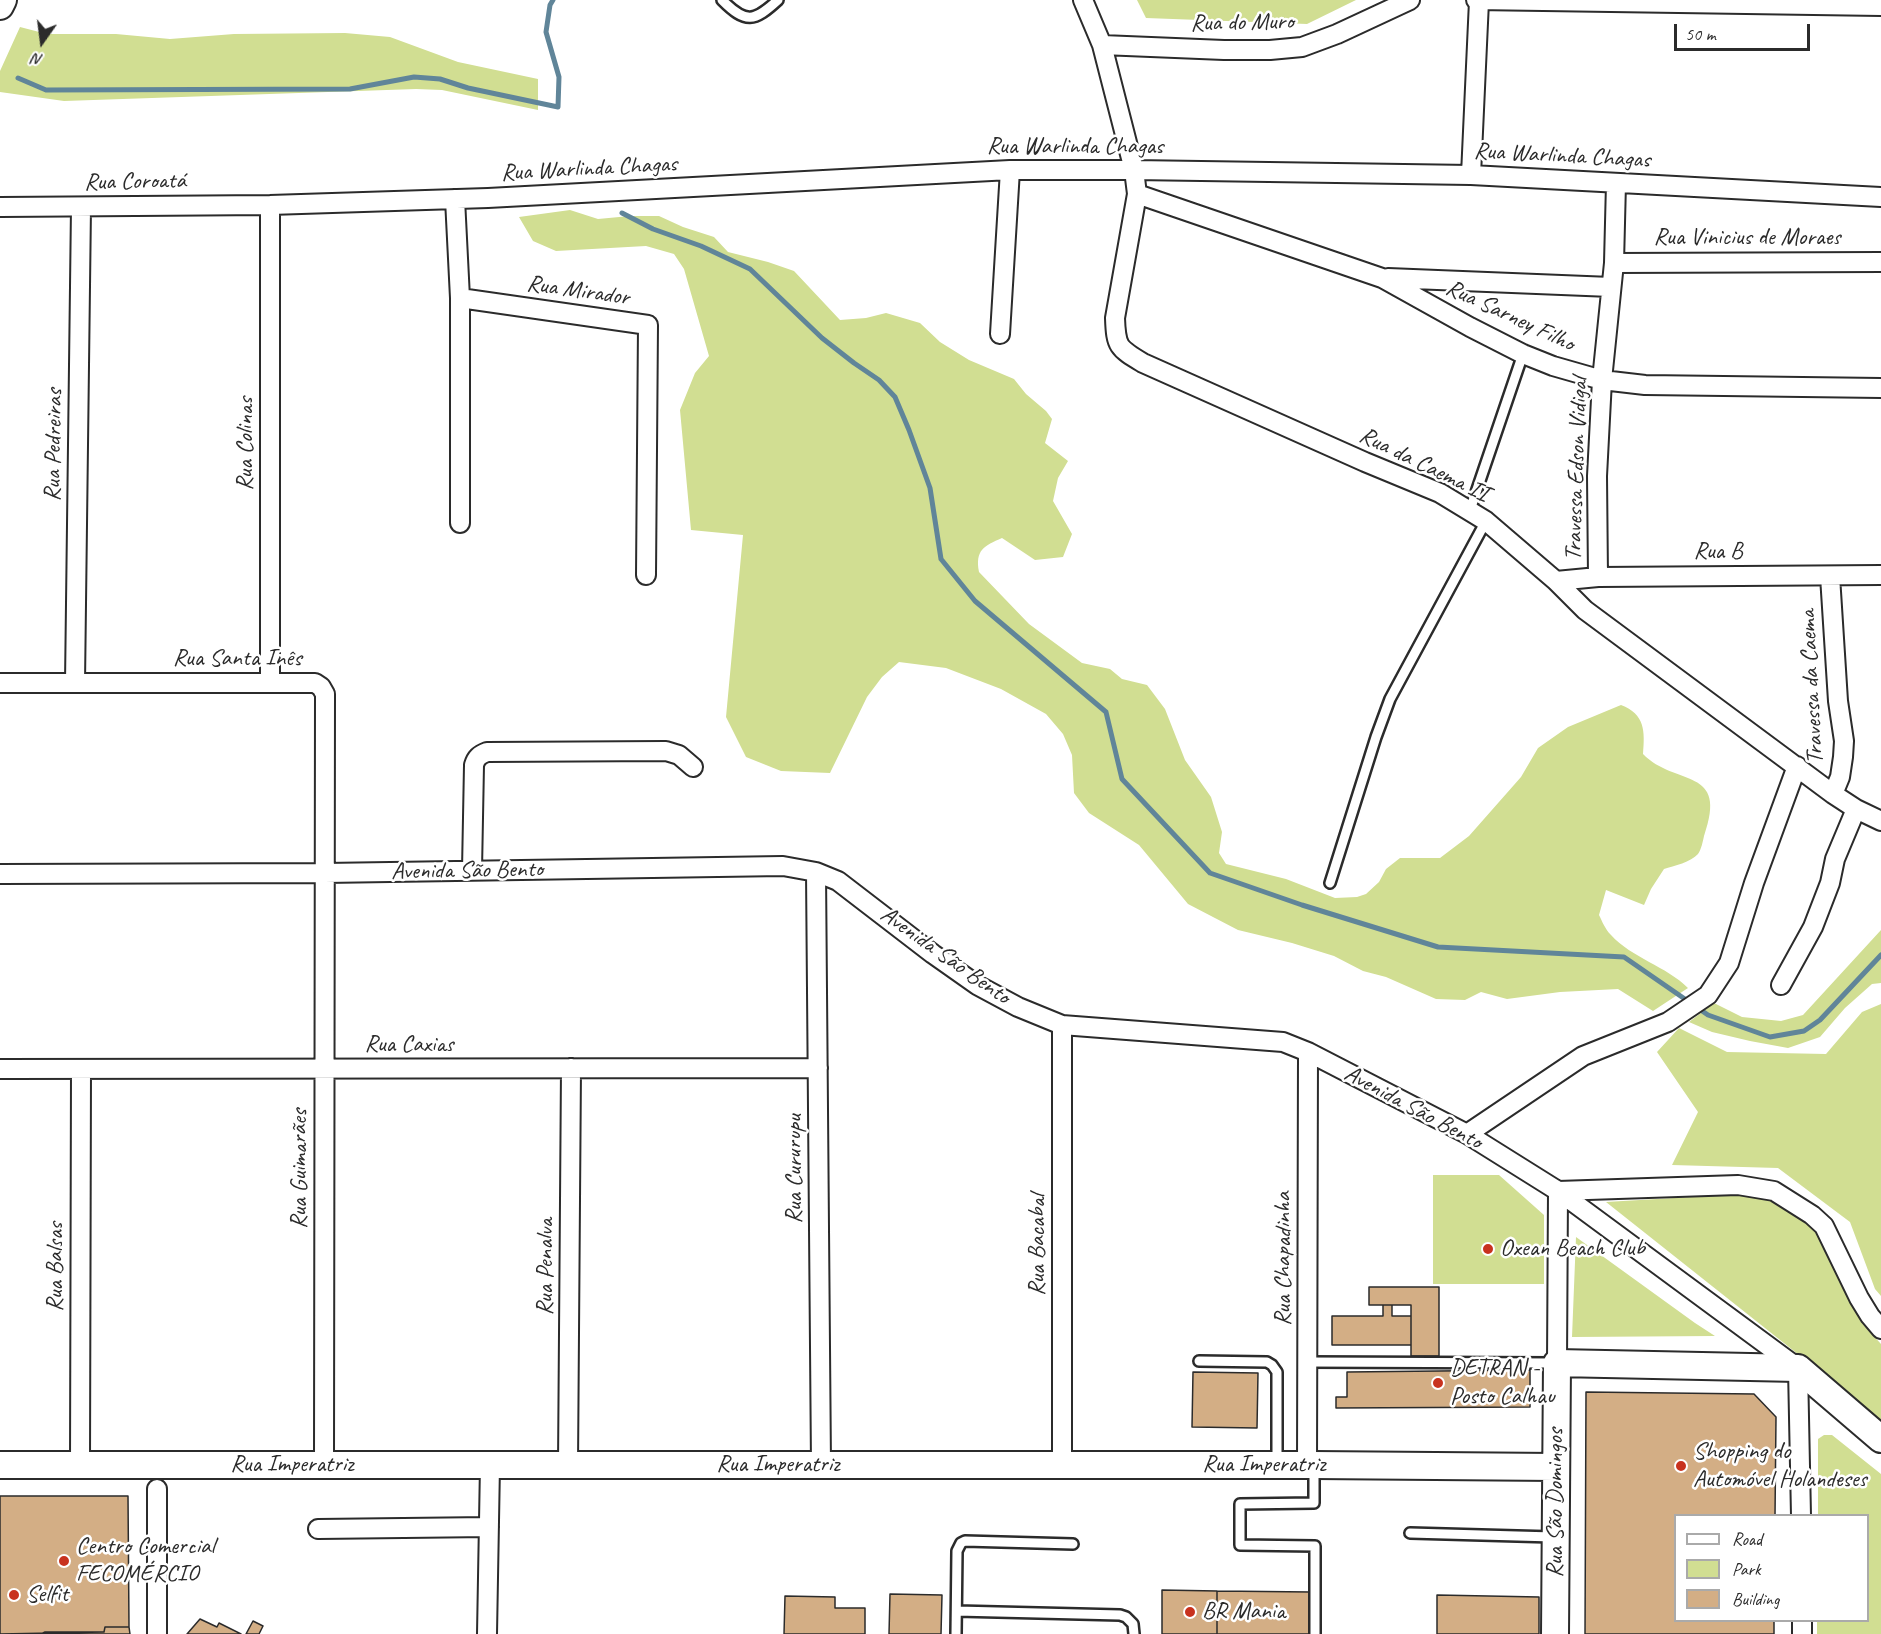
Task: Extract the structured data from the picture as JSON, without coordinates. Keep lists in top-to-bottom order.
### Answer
{
  "streets": {
    "street": [
      "Rua do Muro",
      "Rua Warlinda Chagas",
      "Rua Coroatá",
      "Rua Vinicius de Moraes",
      "Rua Mirador",
      "Rua Sarney Filho",
      "Rua Colinas",
      "Rua Pedreiras",
      "Rua da Caema II",
      "Travessa Edson Vidigal",
      "Rua B",
      "Rua Santa Inês",
      "Travessa da Caema",
      "Avenida São Bento",
      "Rua Caxias",
      "Rua Guimarães",
      "Rua Cururupu",
      "Rua Bacabal",
      "Rua Chapadinha",
      "Rua Balsas",
      "Rua Penalva",
      "Rua Imperatriz",
      "Rua São Domingos"
    ]
  },
  "crossings": [
    ["Rua do Muro", "Rua da Caema II"],
    ["Rua Warlinda Chagas", "Rua Coroatá"],
    ["Rua Warlinda Chagas", "Rua Colinas"],
    ["Rua Warlinda Chagas", "Rua da Caema II"],
    ["Rua Warlinda Chagas", "Travessa Edson Vidigal"],
    ["Rua Coroatá", "Rua Colinas"],
    ["Rua Coroatá", "Rua Pedreiras"],
    ["Rua Vinicius de Moraes", "Travessa Edson Vidigal"],
    ["Rua Sarney Filho", "Rua da Caema II"],
    ["Rua Sarney Filho", "Travessa Edson Vidigal"],
    ["Rua Colinas", "Rua Santa Inês"],
    ["Rua Pedreiras", "Rua Santa Inês"],
    ["Rua da Caema II", "Rua B"],
    ["Rua da Caema II", "Travessa da Caema"],
    ["Travessa Edson Vidigal", "Rua B"],
    ["Rua B", "Travessa da Caema"],
    ["Rua Santa Inês", "Avenida São Bento"],
    ["Rua Santa Inês", "Rua Guimarães"],
    ["Avenida São Bento", "Rua Guimarães"],
    ["Avenida São Bento", "Rua Cururupu"],
    ["Avenida São Bento", "Rua Bacabal"],
    ["Avenida São Bento", "Rua Chapadinha"],
    ["Avenida São Bento", "Rua São Domingos"],
    ["Rua Caxias", "Rua Guimarães"],
    ["Rua Caxias", "Rua Cururupu"],
    ["Rua Caxias", "Rua Balsas"],
    ["Rua Caxias", "Rua Penalva"],
    ["Rua Guimarães", "Rua Imperatriz"],
    ["Rua Cururupu", "Rua Imperatriz"],
    ["Rua Bacabal", "Rua Imperatriz"],
    ["Rua Chapadinha", "Rua Imperatriz"],
    ["Rua Balsas", "Rua Imperatriz"],
    ["Rua Penalva", "Rua Imperatriz"],
    ["Rua Imperatriz", "Rua São Domingos"]
  ],
  "places": [
    "Oxean Beach Club",
    "DETRAN - Posto Calhau",
    "Shopping do Automóvel Holandeses",
    "Centro Comercial FECOMÉRCIO",
    "Selfit",
    "BR Mania"
  ],
  "legend": ["Road", "Park", "Building"],
  "scale_bar": "50 m",
  "north": "bottom"
}
